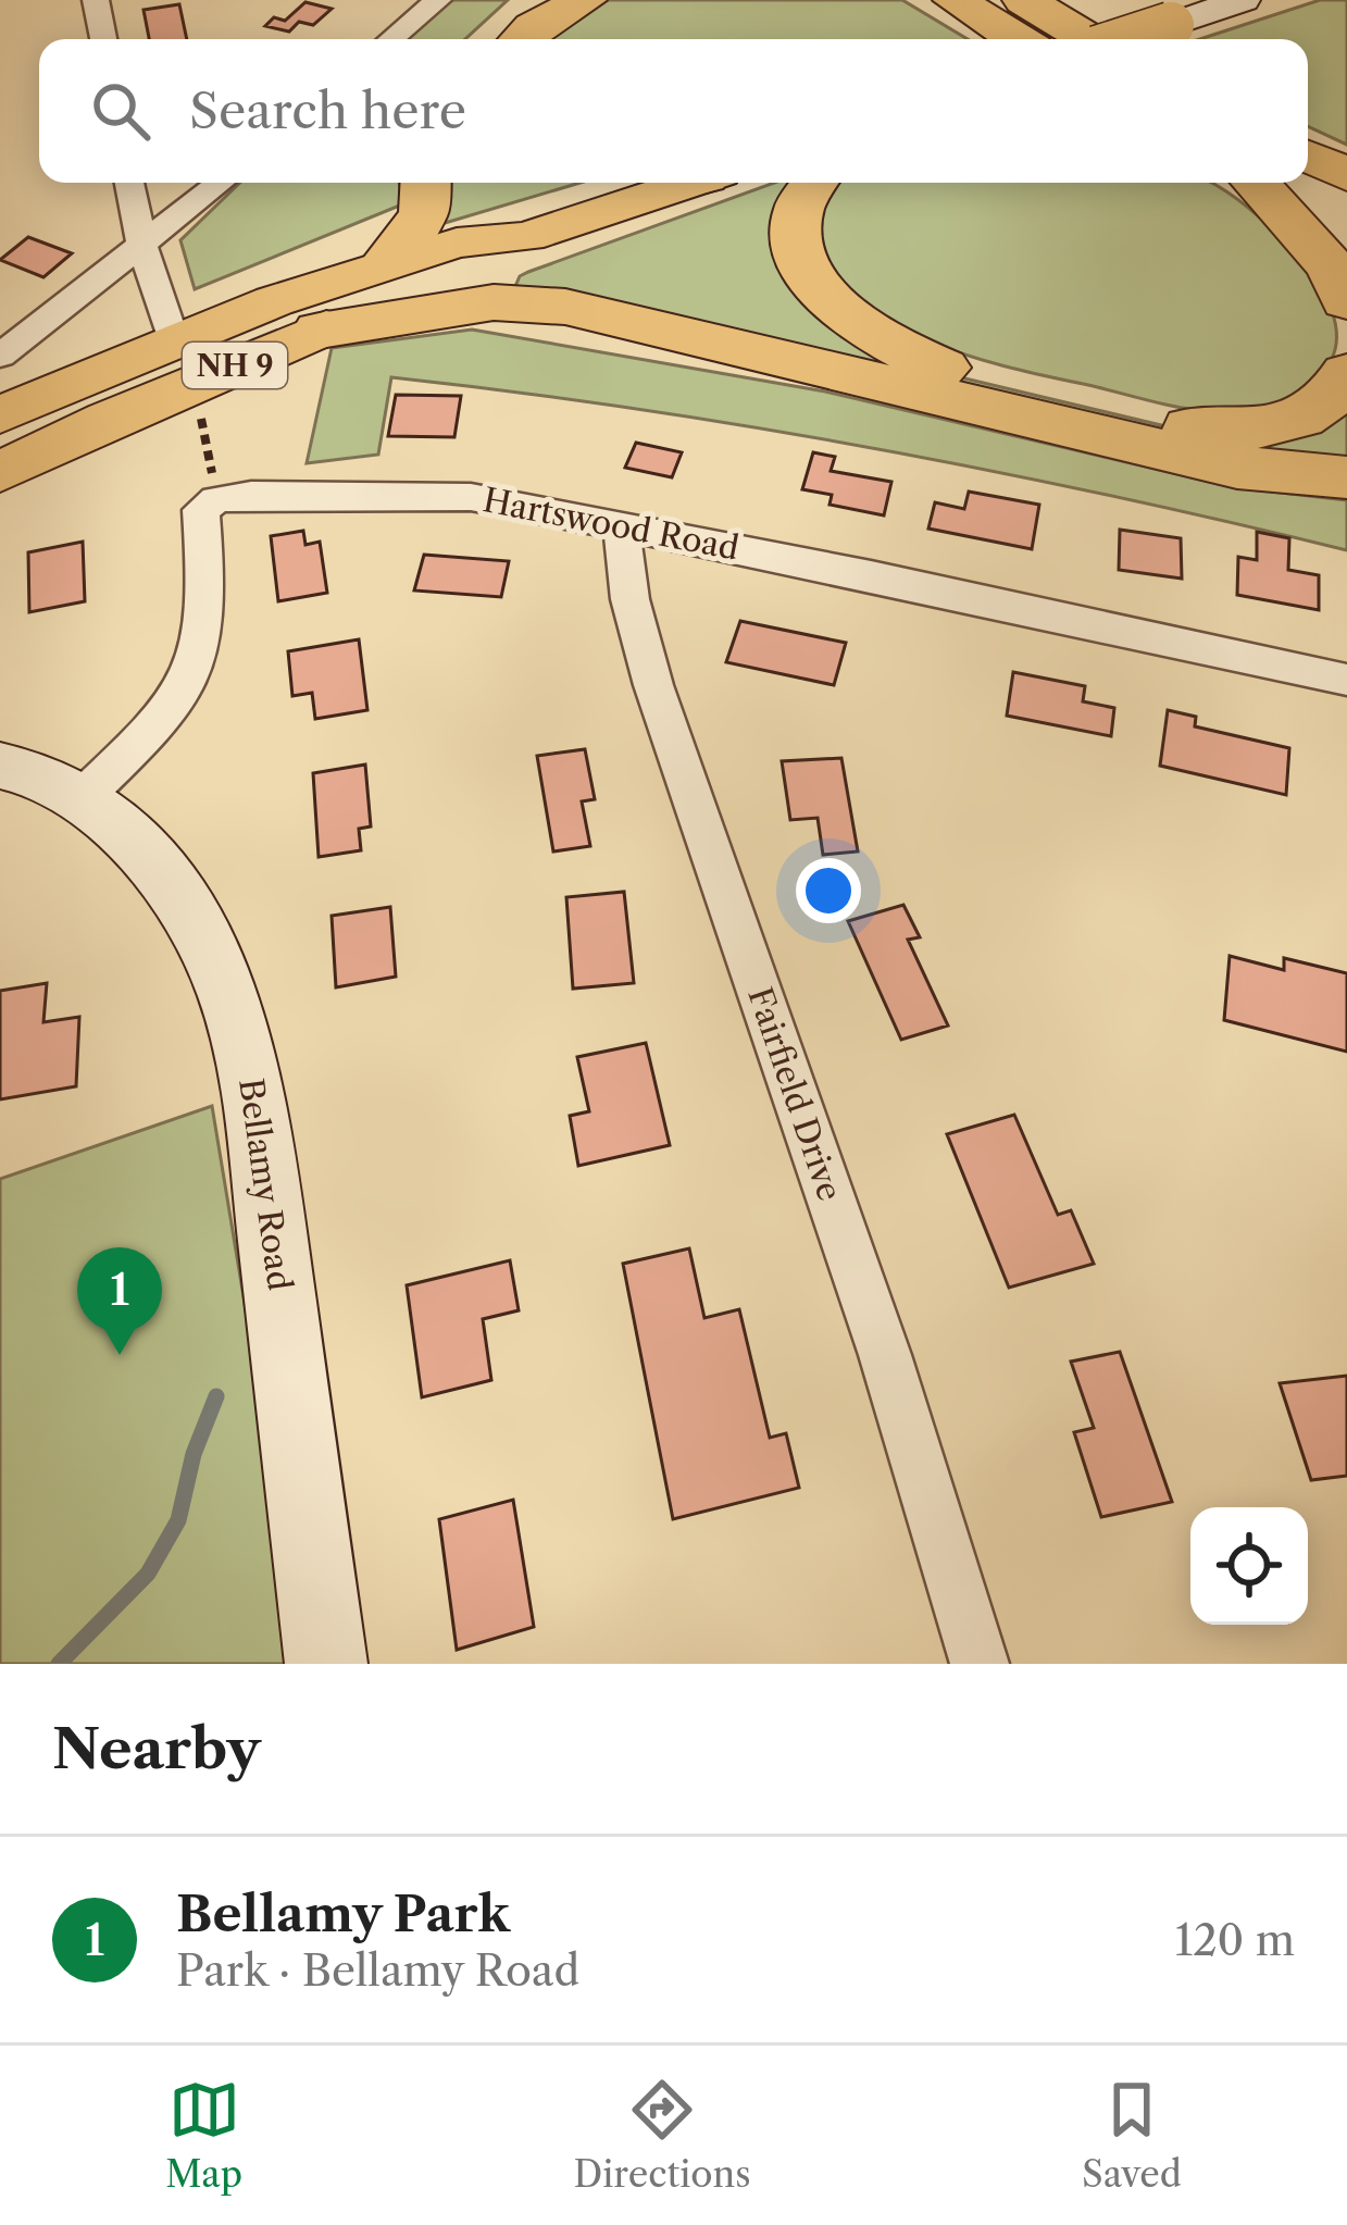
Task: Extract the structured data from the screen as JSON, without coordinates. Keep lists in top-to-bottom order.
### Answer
{
  "streets": {
    "main road": ["NH 9"],
    "street": ["Hartswood Road", "Fairfield Drive", "Bellamy Road"]
  },
  "crossings": [
    ["Hartswood Road", "Fairfield Drive"],
    ["Hartswood Road", "Bellamy Road"]
  ],
  "page": {
    "search": "Search here",
    "pins": "1",
    "heading": "Nearby",
    "list": [
      {
        "mark": "1",
        "name": "Bellamy Park",
        "note": "Park · Bellamy Road",
        "value": "120 m"
      }
    ],
    "nav": ["Map", "Directions", "Saved"]
  }
}
